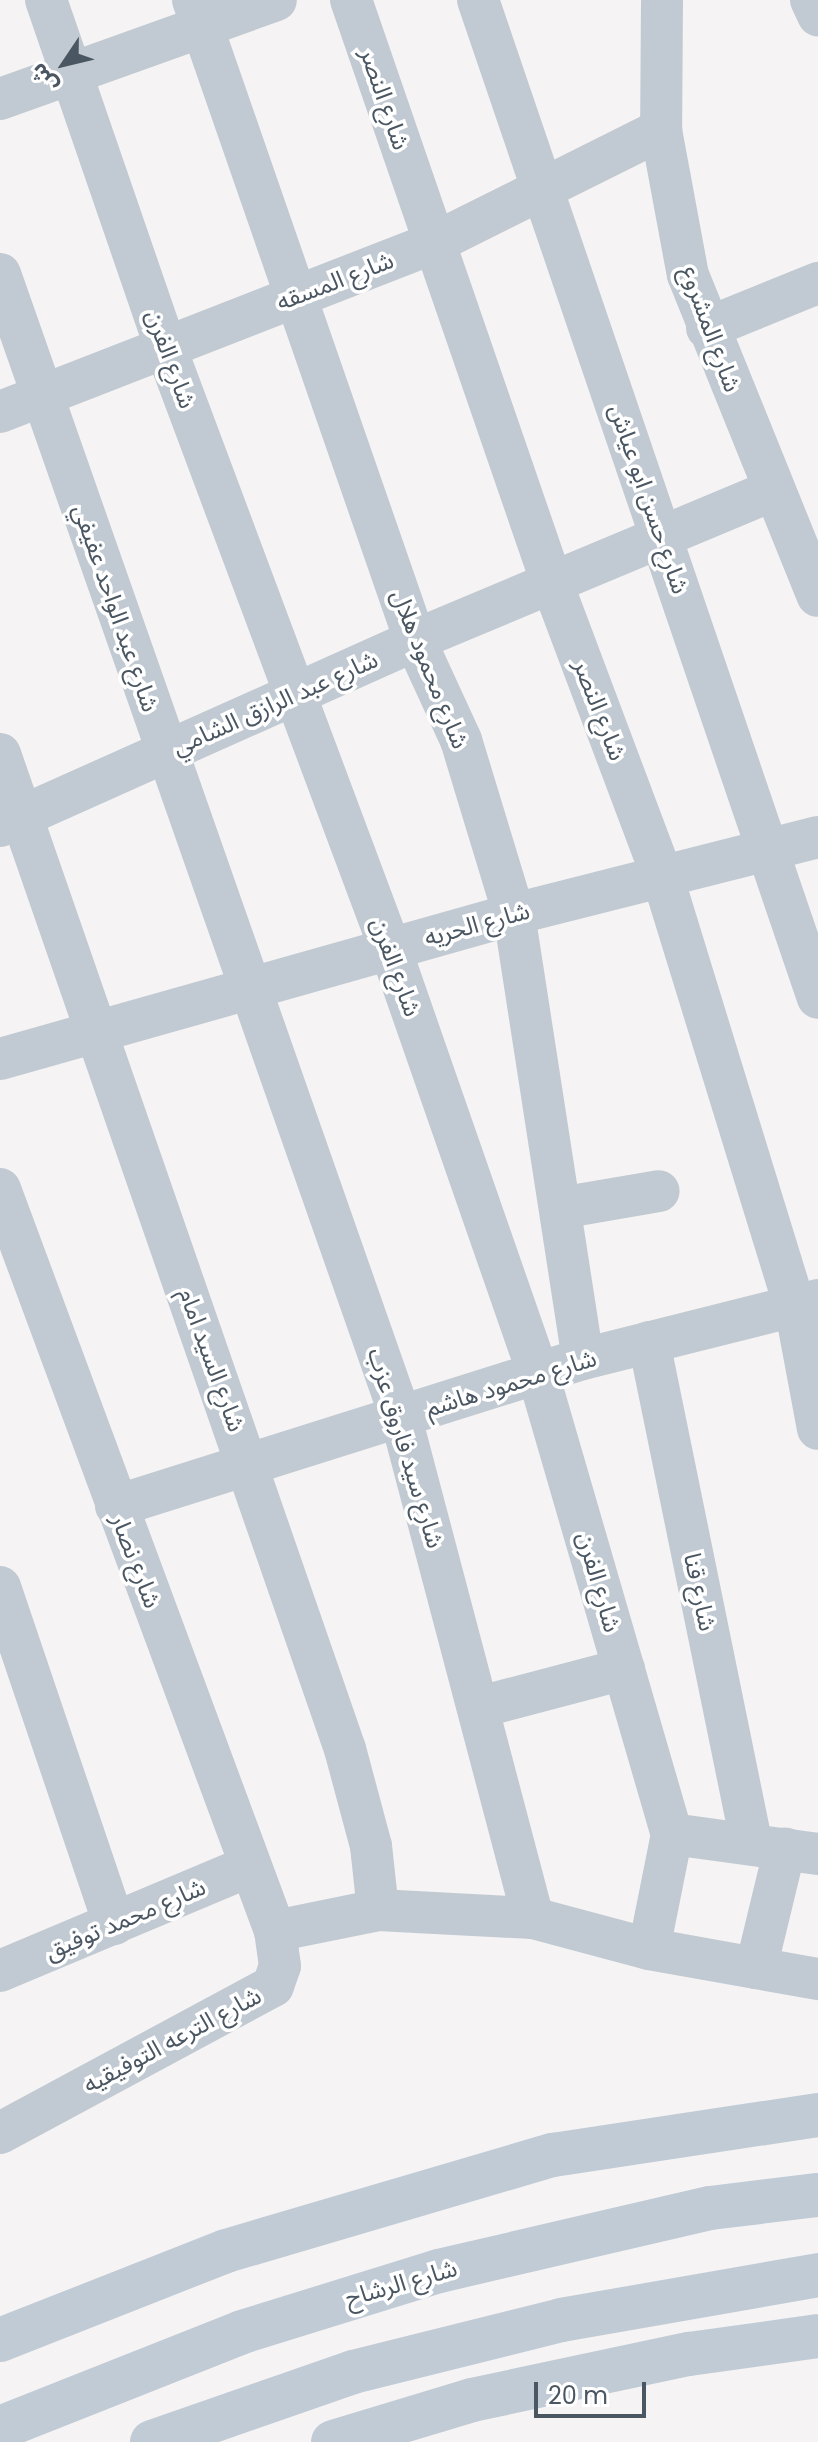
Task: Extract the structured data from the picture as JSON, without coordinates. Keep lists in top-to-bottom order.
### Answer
{
  "streets": {
    "main road": ["شارع الرشاح"],
    "street": [
      "شارع النصر",
      "شارع المسقه",
      "شارع المشروع",
      "شارع الفرن",
      "شارع حسن ابو عياش",
      "شارع عبد الواحد عفيفي",
      "شارع محمود هلال",
      "شارع عبد الرازق الشامي",
      "شارع الحريه",
      "شارع السيد امام",
      "شارع محمود هاشم",
      "شارع سيد فاروق عزب",
      "شارع نصار",
      "شارع قنا",
      "شارع محمد توفيق",
      "شارع الترعه التوفيقيه"
    ]
  },
  "crossings": [
    ["شارع النصر", "شارع المسقه"],
    ["شارع النصر", "شارع عبد الرازق الشامي"],
    ["شارع النصر", "شارع الحريه"],
    ["شارع النصر", "شارع محمود هاشم"],
    ["شارع المسقه", "شارع المشروع"],
    ["شارع المسقه", "شارع الفرن"],
    ["شارع المسقه", "شارع حسن ابو عياش"],
    ["شارع المسقه", "شارع عبد الواحد عفيفي"],
    ["شارع المسقه", "شارع محمود هلال"],
    ["شارع المشروع", "شارع عبد الرازق الشامي"],
    ["شارع الفرن", "شارع عبد الرازق الشامي"],
    ["شارع الفرن", "شارع الحريه"],
    ["شارع الفرن", "شارع محمود هاشم"],
    ["شارع حسن ابو عياش", "شارع عبد الرازق الشامي"],
    ["شارع حسن ابو عياش", "شارع الحريه"],
    ["شارع عبد الواحد عفيفي", "شارع عبد الرازق الشامي"],
    ["شارع عبد الواحد عفيفي", "شارع الحريه"],
    ["شارع عبد الواحد عفيفي", "شارع سيد فاروق عزب"],
    ["شارع محمود هلال", "شارع عبد الرازق الشامي"],
    ["شارع محمود هلال", "شارع الحريه"],
    ["شارع محمود هلال", "شارع محمود هاشم"],
    ["شارع عبد الرازق الشامي", "شارع السيد امام"],
    ["شارع الحريه", "شارع السيد امام"],
    ["شارع الحريه", "شارع سيد فاروق عزب"],
    ["شارع السيد امام", "شارع محمود هاشم"],
    ["شارع محمود هاشم", "شارع سيد فاروق عزب"],
    ["شارع محمود هاشم", "شارع نصار"],
    ["شارع محمود هاشم", "شارع قنا"],
    ["شارع نصار", "شارع محمد توفيق"],
    ["شارع نصار", "شارع الترعه التوفيقيه"]
  ],
  "scale_bar": "20 m",
  "north": "bottom left"
}
